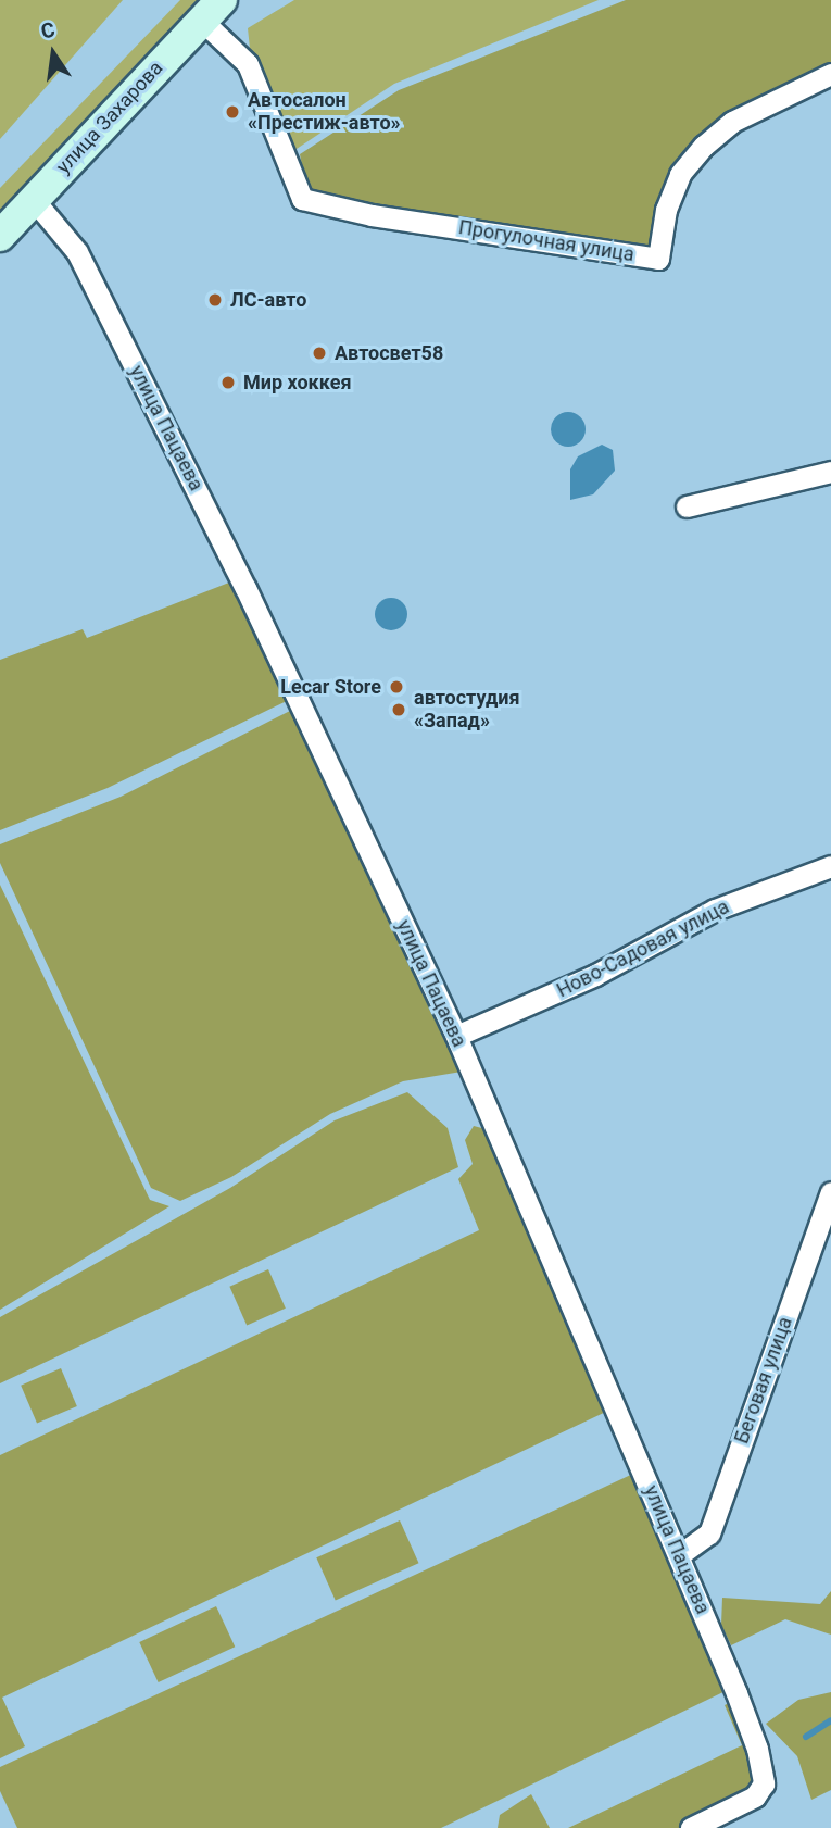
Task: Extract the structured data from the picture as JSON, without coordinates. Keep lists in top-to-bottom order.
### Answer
{
  "streets": {
    "main road": ["улица Захарова"],
    "street": [
      "Прогулочная улица",
      "улица Пацаева",
      "Ново-Садовая улица",
      "Беговая улица"
    ]
  },
  "crossings": [
    ["улица Захарова", "Прогулочная улица"],
    ["улица Захарова", "улица Пацаева"],
    ["улица Пацаева", "Ново-Садовая улица"],
    ["улица Пацаева", "Беговая улица"]
  ],
  "places": [
    "Автосалон «Престиж-авто»",
    "ЛС-авто",
    "Автосвет58",
    "Мир хоккея",
    "Lecar Store",
    "автостудия «Запад»"
  ],
  "north": "top"
}
